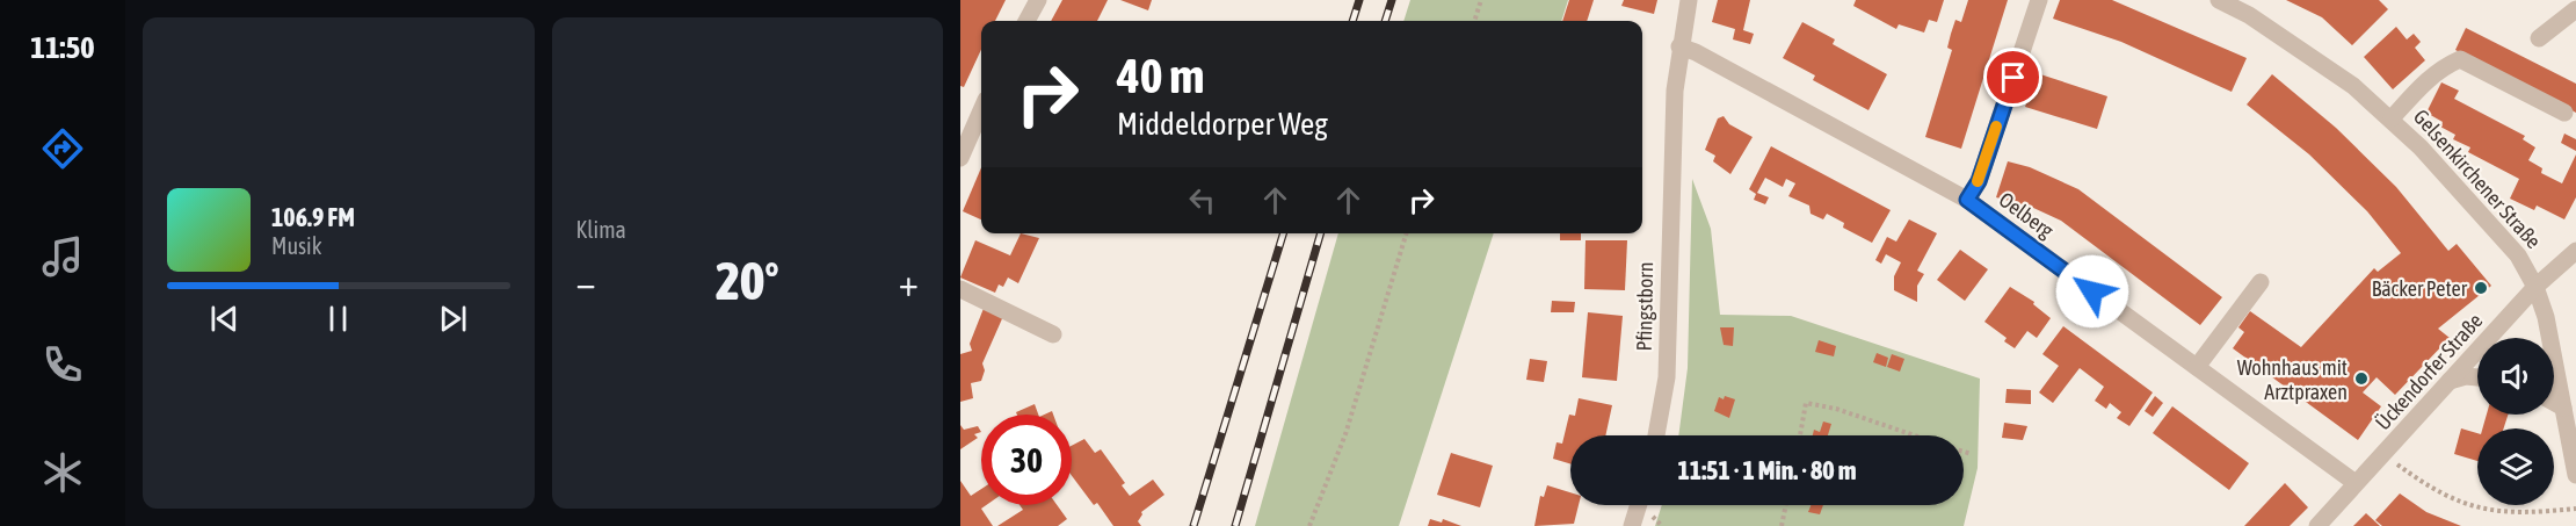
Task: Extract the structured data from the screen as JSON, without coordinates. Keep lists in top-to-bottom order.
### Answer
{
  "streets": {
    "street": [
      "Gelsenkirchener Straße",
      "Oelberg",
      "Pfingstborn",
      "Ückendorfer Straße"
    ]
  },
  "crossings": [
    ["Gelsenkirchener Straße", "Ückendorfer Straße"],
    ["Oelberg", "Pfingstborn"],
    ["Oelberg", "Ückendorfer Straße"]
  ],
  "places": ["Bäcker Peter", "Wohnhaus mit Arztpraxen"],
  "page": {
    "tabs": "11:50",
    "tile": "Klima",
    "turn": ["40 m", "Middeldorper Weg"],
    "song": ["106.9 FM", "Musik"],
    "heat": ["−", "20°", "+"],
    "limit": "30",
    "trip": "11:51 · 1 Min. · 80 m"
  }
}
